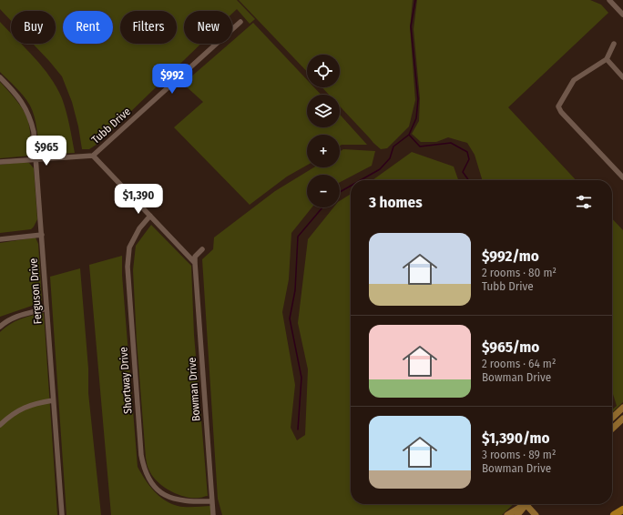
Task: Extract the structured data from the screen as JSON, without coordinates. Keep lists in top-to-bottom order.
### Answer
{
  "streets": {
    "street": [
      "Tubb Drive",
      "Ferguson Drive",
      "Shortway Drive",
      "Bowman Drive"
    ]
  },
  "crossings": [
    ["Shortway Drive", "Bowman Drive"]
  ],
  "page": {
    "chip": [
      "Buy",
      "Rent",
      "Filters",
      "New"
    ],
    "map_buttons": ["+", "−"],
    "price": ["$992", "$965", "$1,390"],
    "heading": "3 homes",
    "list": [
      {
        "name": "$992/mo",
        "note": "2 rooms · 80 m² · Tubb Drive"
      },
      {
        "name": "$965/mo",
        "note": "2 rooms · 64 m² · Bowman Drive"
      },
      {
        "name": "$1,390/mo",
        "note": "3 rooms · 89 m² · Bowman Drive"
      }
    ]
  }
}
